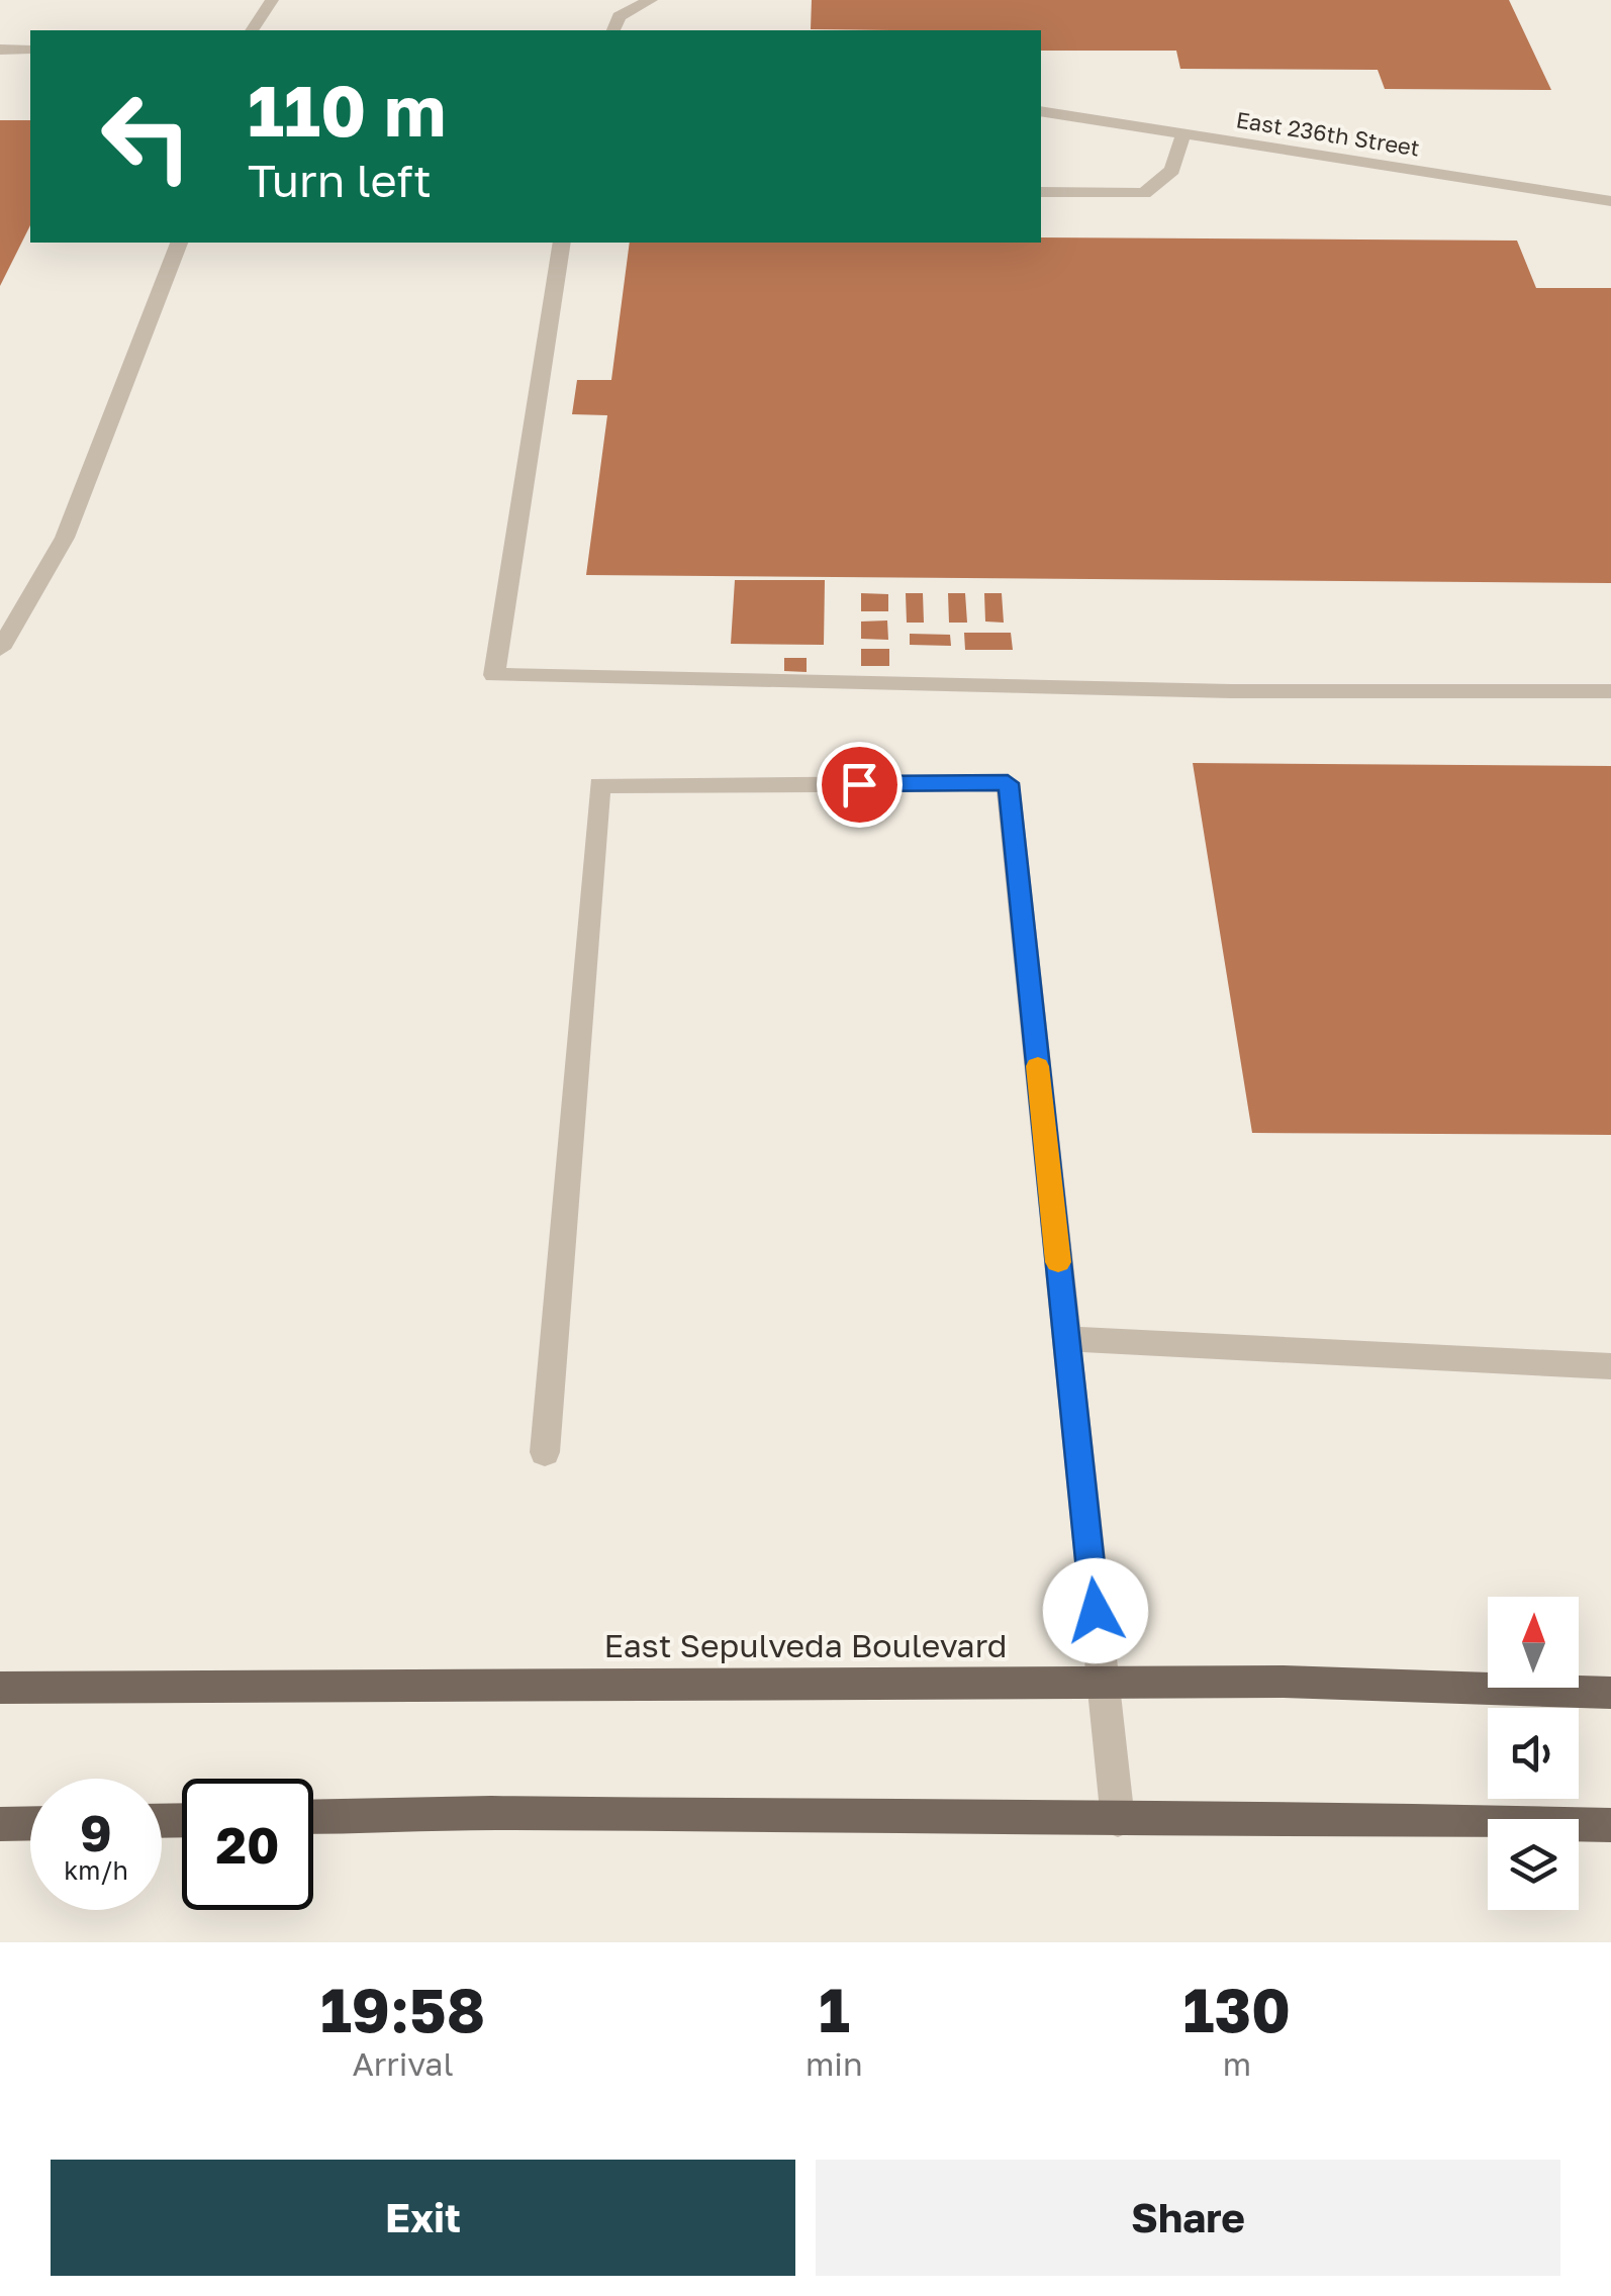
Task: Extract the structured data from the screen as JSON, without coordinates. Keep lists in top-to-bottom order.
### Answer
{
  "streets": {
    "main road": ["East Sepulveda Boulevard"],
    "street": ["East 236th Street"]
  },
  "north": "top",
  "page": {
    "turn": ["110 m", "Turn left"],
    "speed": "9 km/h",
    "limit": "20",
    "eta": [
      "19:58",
      "Arrival",
      "1",
      "min",
      "130",
      "m"
    ],
    "buttons": ["Exit", "Share"]
  }
}
